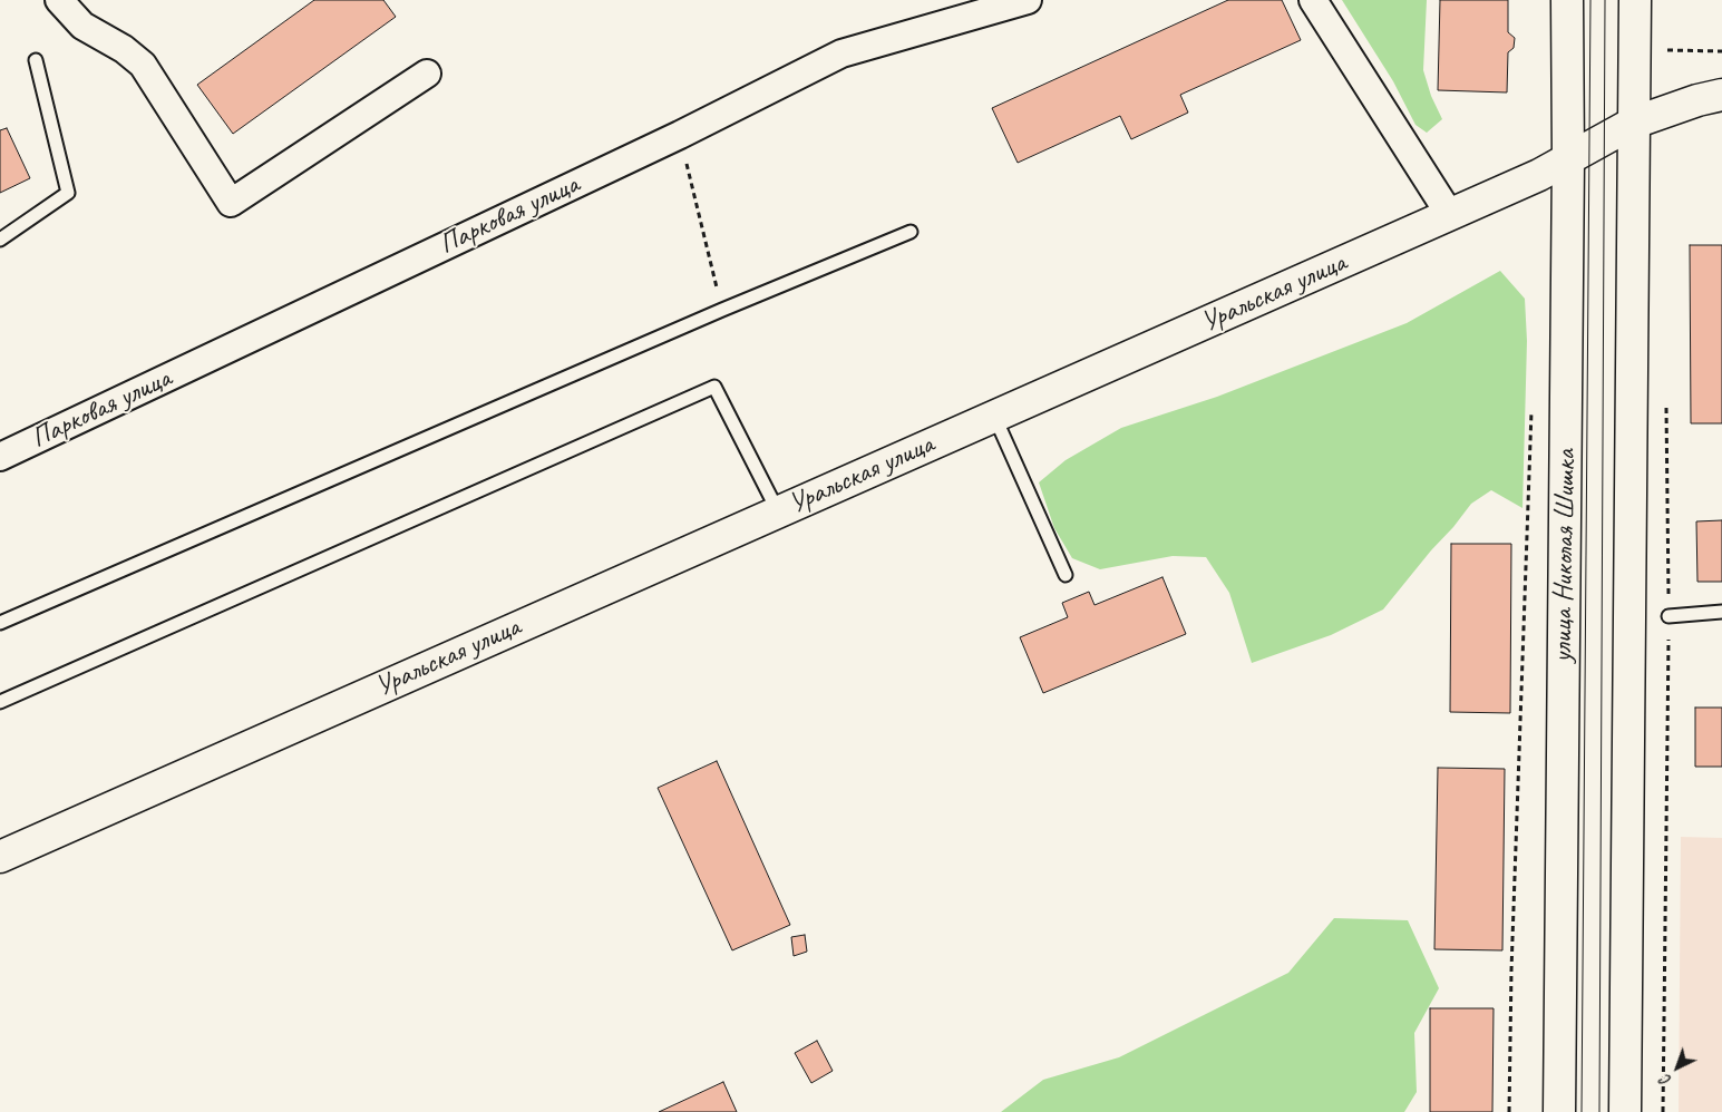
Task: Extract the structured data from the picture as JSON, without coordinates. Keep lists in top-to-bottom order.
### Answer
{
  "streets": {
    "main road": ["Уральская улица", "улица Николая Шишка"],
    "street": ["Парковая улица"]
  },
  "crossings": [
    ["Уральская улица", "улица Николая Шишка"]
  ],
  "north": "bottom left"
}
